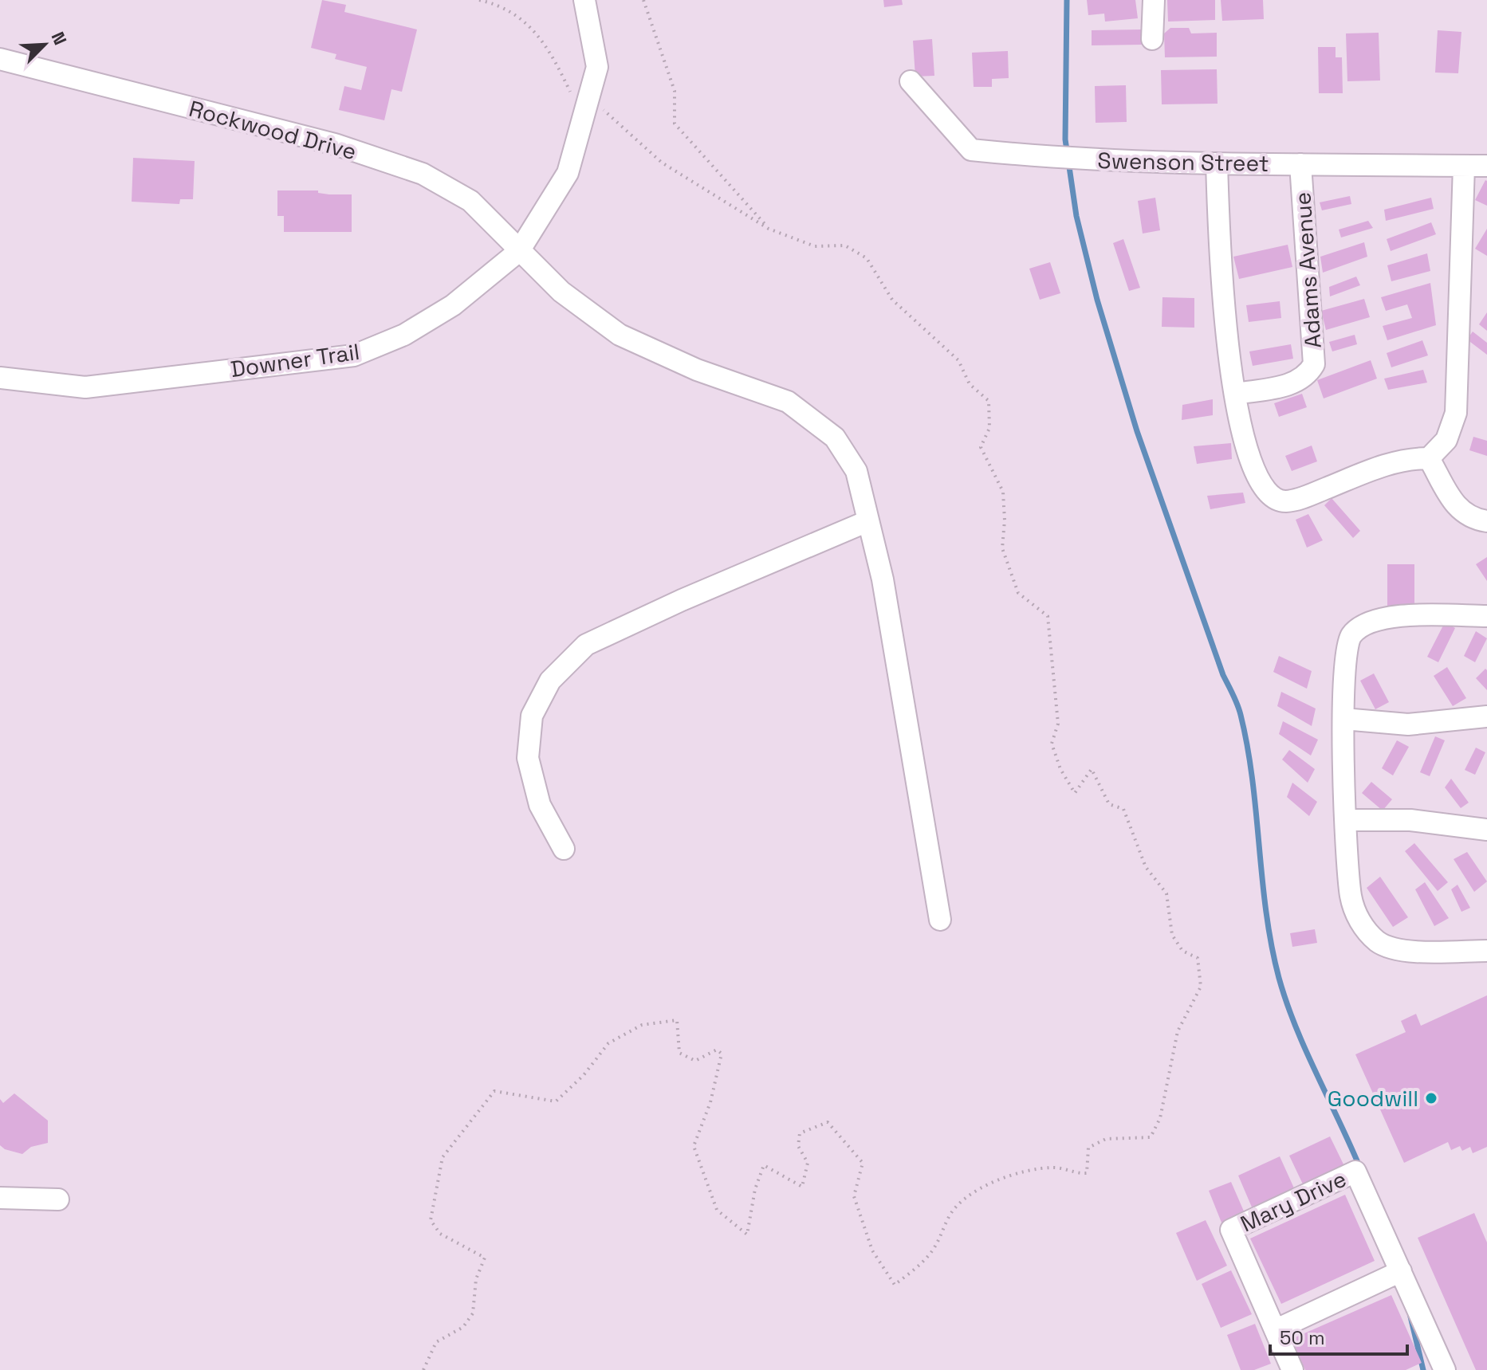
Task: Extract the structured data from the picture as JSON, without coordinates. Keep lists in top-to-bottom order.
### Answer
{
  "streets": {
    "street": [
      "Rockwood Drive",
      "Swenson Street",
      "Adams Avenue",
      "Downer Trail",
      "Mary Drive"
    ]
  },
  "crossings": [
    ["Rockwood Drive", "Downer Trail"],
    ["Swenson Street", "Adams Avenue"]
  ],
  "places": ["Goodwill"],
  "scale_bar": "50 m",
  "north": "top right"
}
